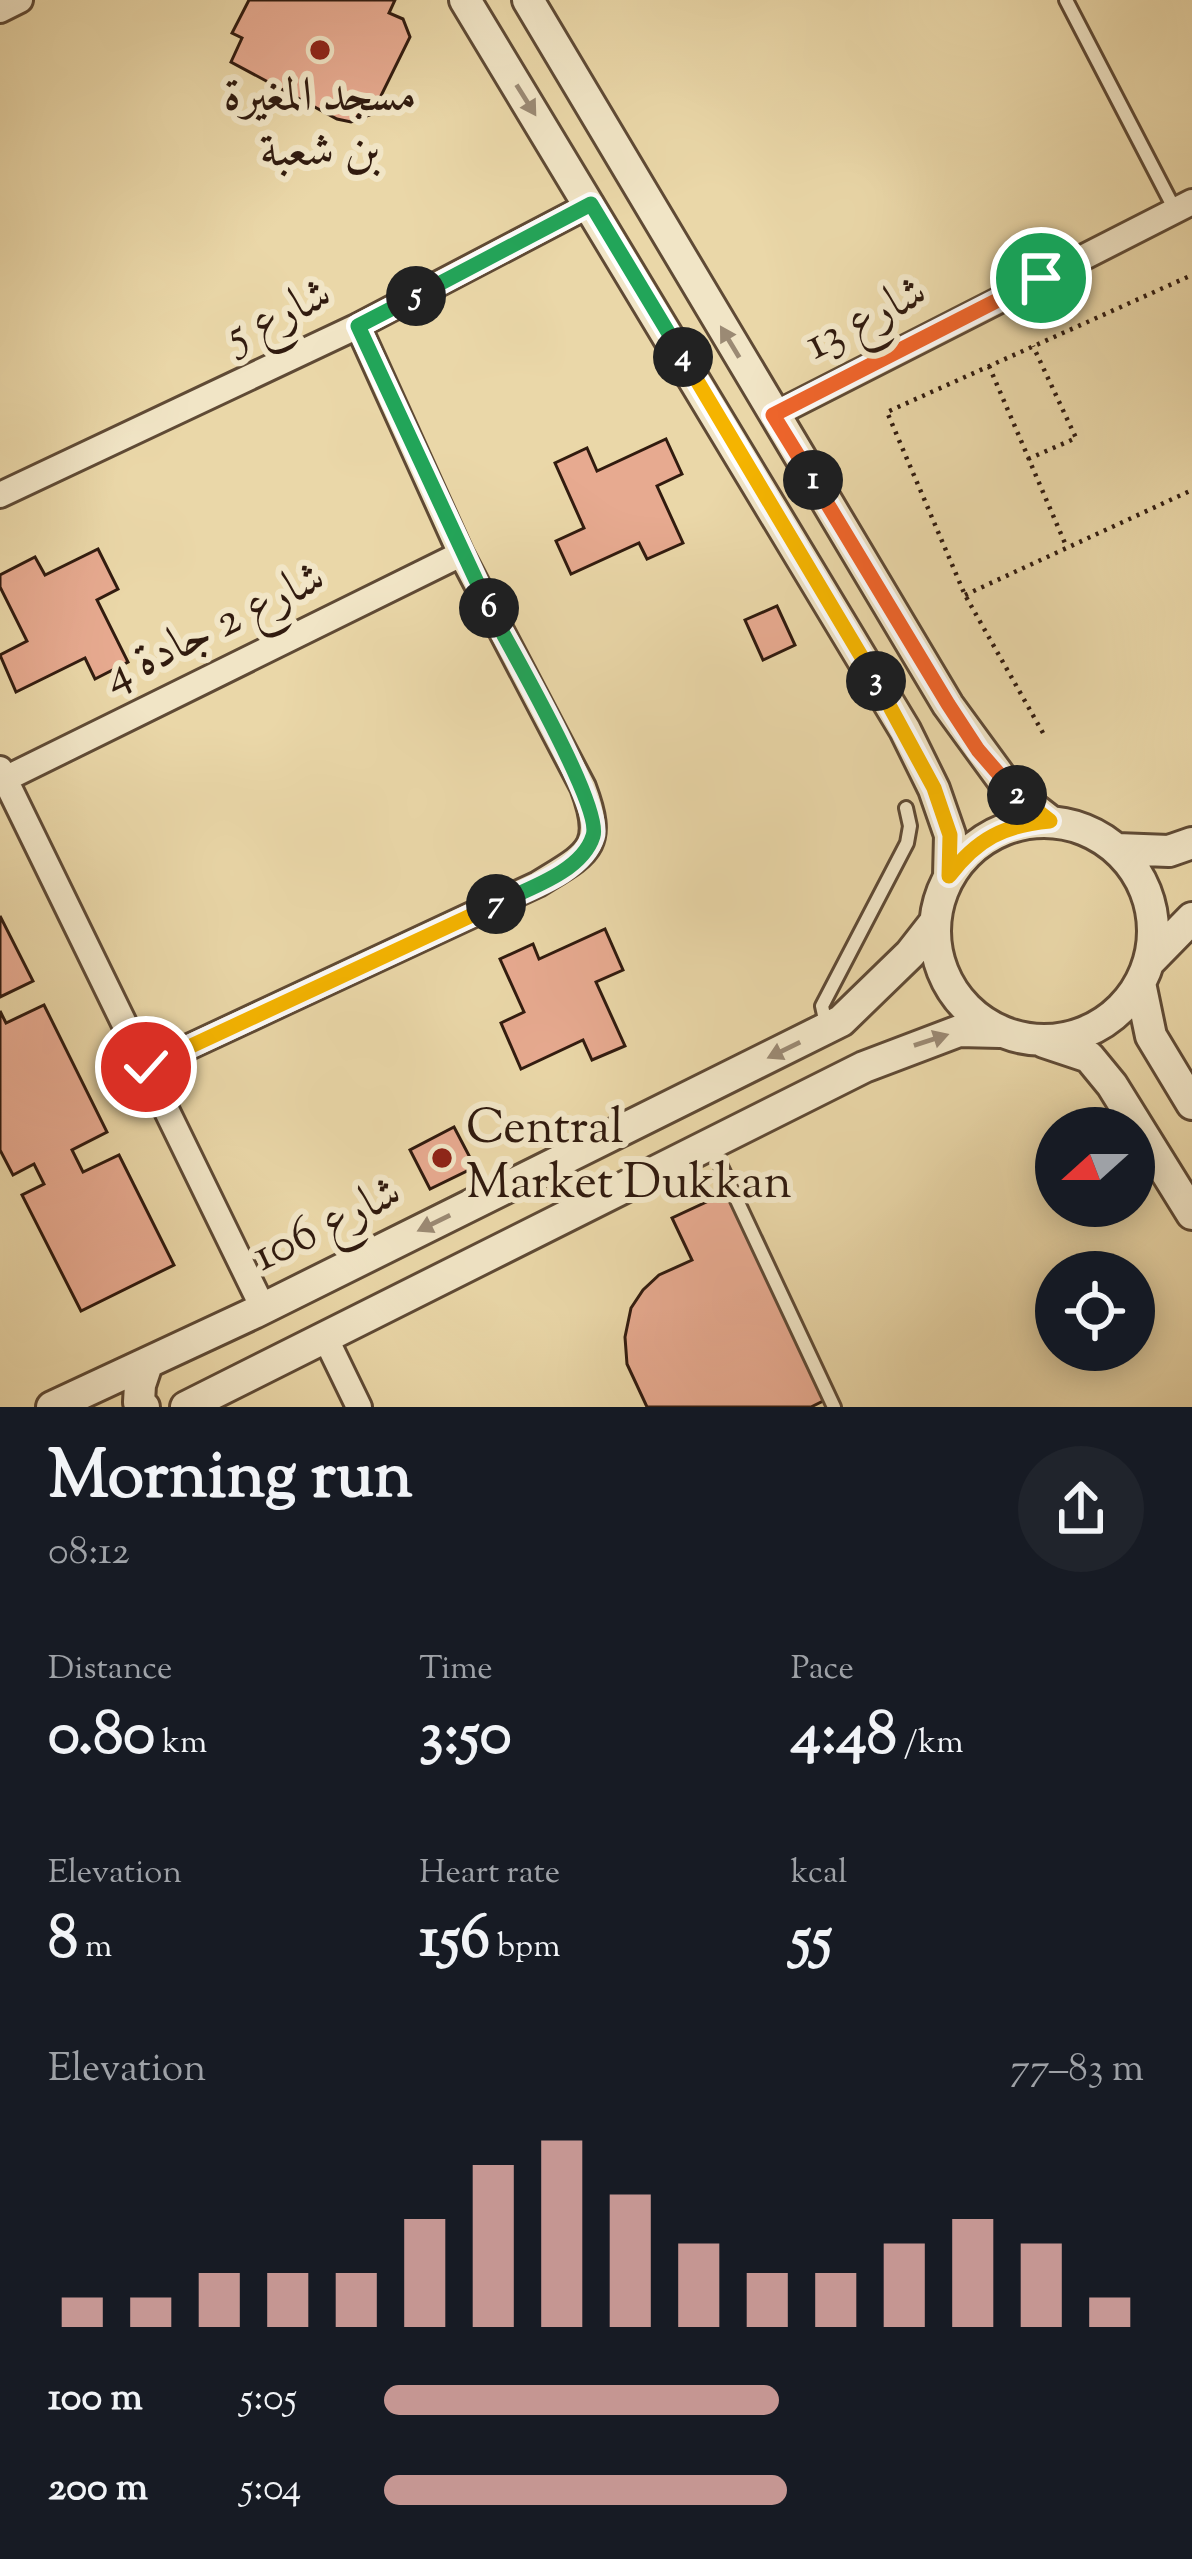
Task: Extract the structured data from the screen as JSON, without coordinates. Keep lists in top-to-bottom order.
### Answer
{
  "streets": {
    "street": [
      "شارع 5",
      "شارع 13",
      "شارع 2 جادة 4",
      "شارع 106"
    ]
  },
  "places": ["مسجد المغيرة بن شعبة", "Central Market Dukkan"],
  "north": "left",
  "page": {
    "pins": [
      "5",
      "4",
      "1",
      "6",
      "3",
      "2",
      "7"
    ],
    "heading": ["Morning run", "08:12"],
    "stats": [
      ["Distance", "0.80 km"],
      ["Time", "3:50"],
      ["Pace", "4:48 /km"],
      ["Elevation", "8 m"],
      ["Heart rate", "156 bpm"],
      ["kcal", "55"]
    ],
    "chart": ["Elevation", "77–83 m"],
    "list": [
      {
        "name": "100 m",
        "note": "5:05"
      },
      {
        "name": "200 m",
        "note": "5:04"
      }
    ]
  }
}
